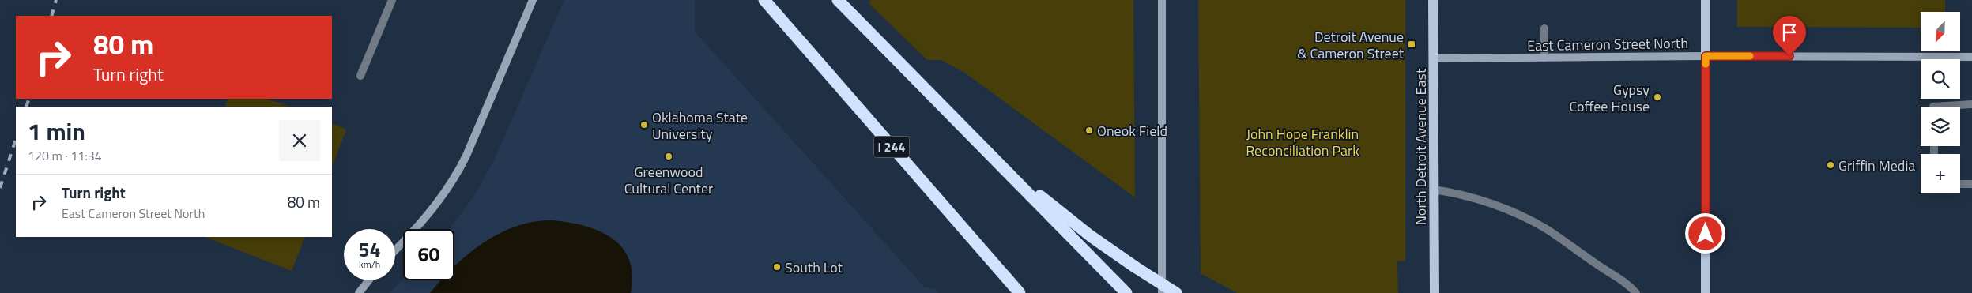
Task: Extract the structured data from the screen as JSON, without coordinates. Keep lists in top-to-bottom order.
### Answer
{
  "streets": {
    "highway": ["I 244"],
    "main road": ["North Detroit Avenue East"],
    "street": ["East Cameron Street North"]
  },
  "crossings": [
    ["East Cameron Street North", "North Detroit Avenue East"]
  ],
  "parks": ["John Hope Franklin Reconciliation Park"],
  "places": {
    "transit": ["Detroit Avenue & Cameron Street"],
    "other": [
      "Gypsy Coffee House",
      "Oklahoma State University",
      "Oneok Field",
      "Greenwood Cultural Center",
      "Griffin Media",
      "South Lot"
    ]
  },
  "north": "bottom left",
  "page": {
    "map_buttons": "+",
    "turn": ["80 m", "Turn right"],
    "heading": ["1 min", "120 m · 11:34"],
    "list": [
      {
        "name": "Turn right",
        "note": "East Cameron Street North",
        "value": "80 m"
      }
    ],
    "speed": "54 km/h",
    "limit": "60"
  }
}
